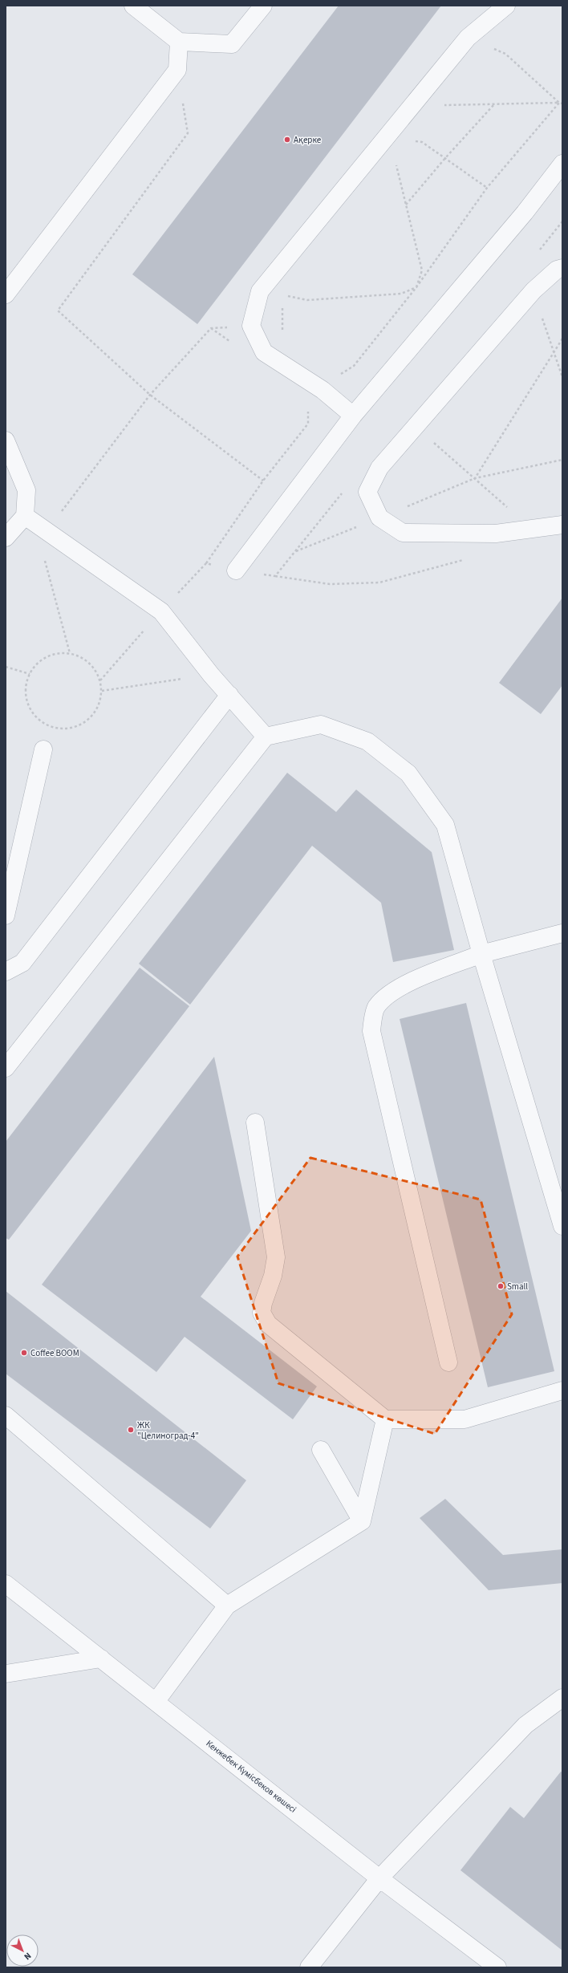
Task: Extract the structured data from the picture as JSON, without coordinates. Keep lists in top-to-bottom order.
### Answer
{
  "streets": {
    "street": ["Кенжебек Күмісбеков көшесі"]
  },
  "places": [
    "Ақерке",
    "Small",
    "Coffee BOOM",
    "ЖК \"Целиноград-4\""
  ],
  "north": "bottom right"
}
